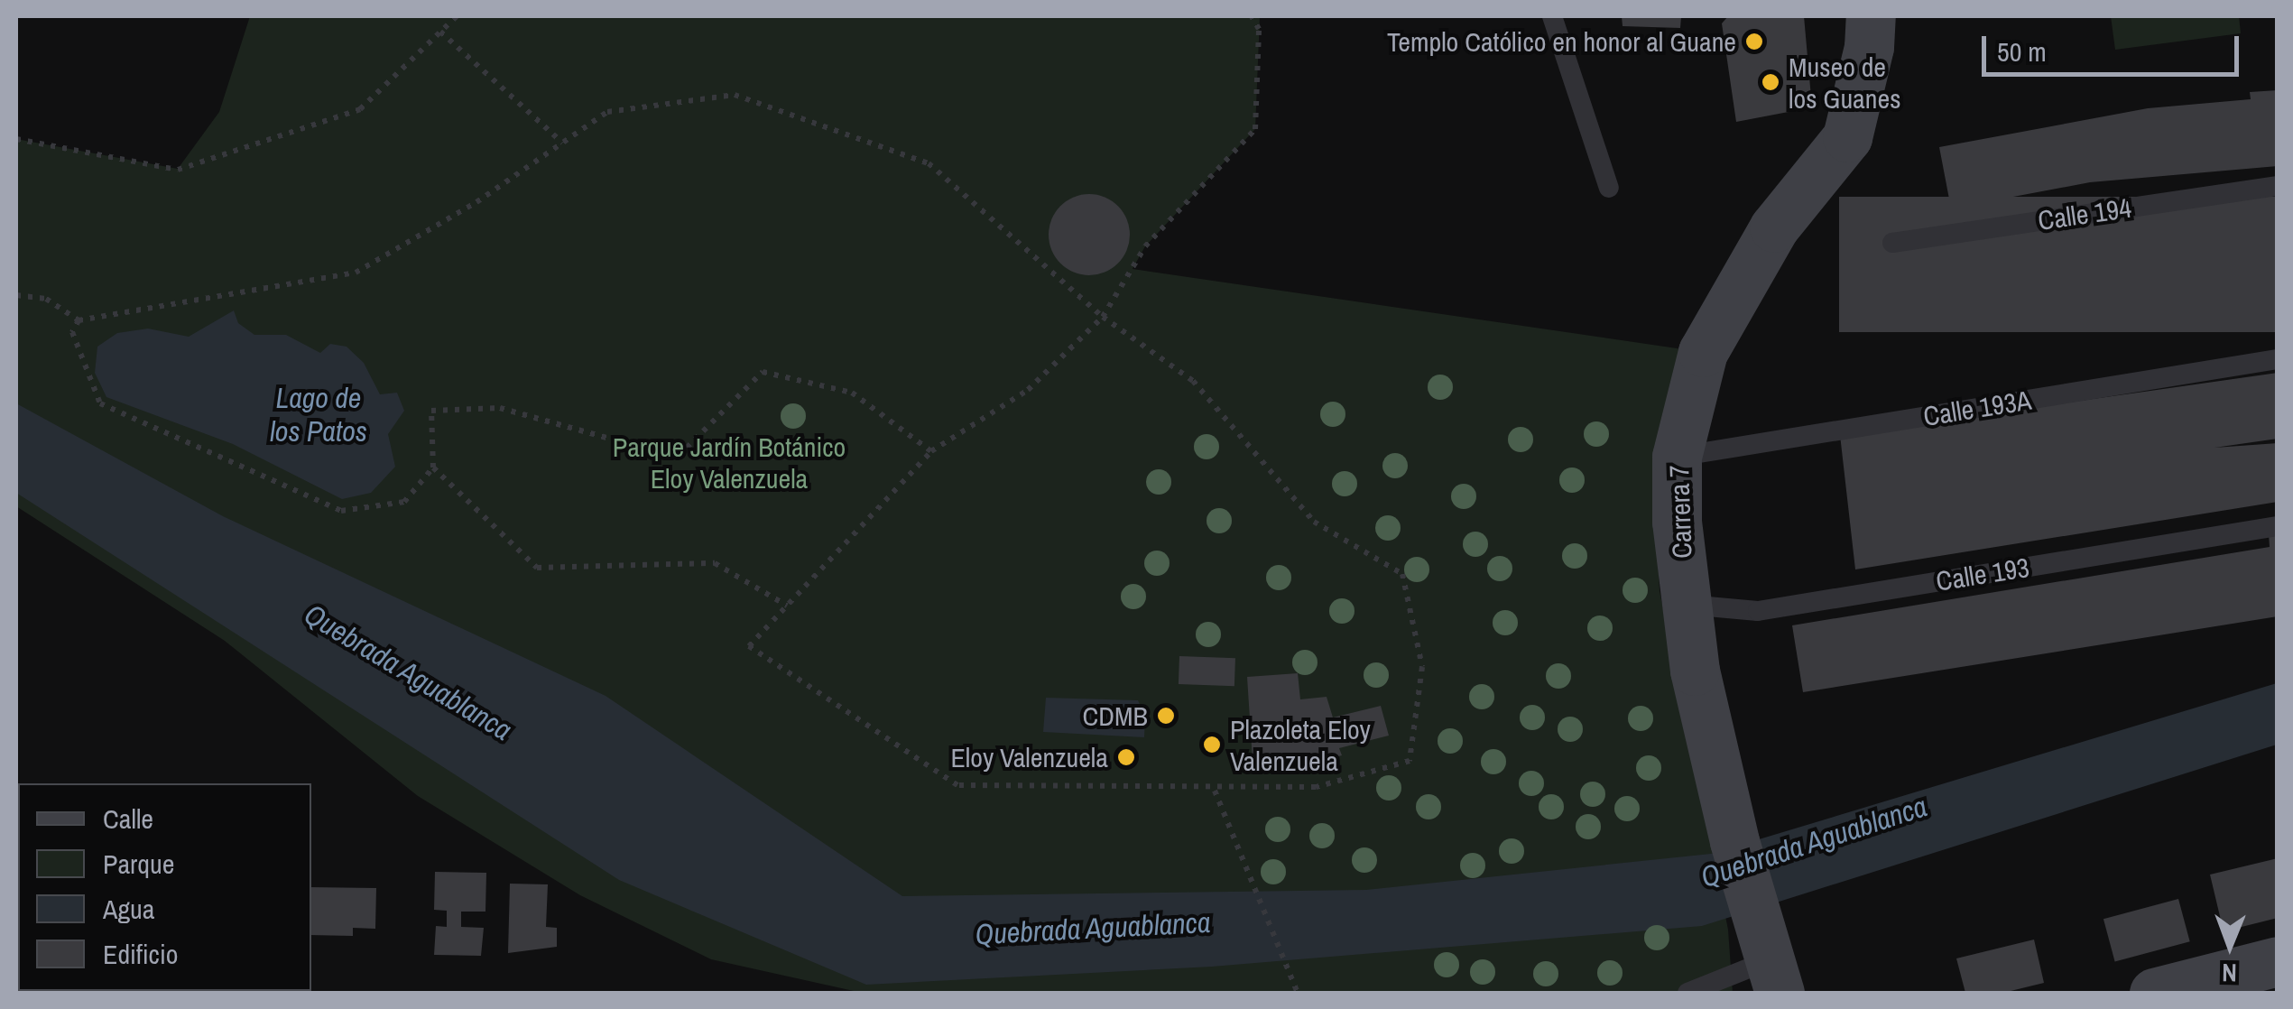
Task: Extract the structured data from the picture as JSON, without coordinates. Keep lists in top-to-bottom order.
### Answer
{
  "streets": {
    "main road": ["Carrera 7"],
    "lane": ["Calle 194", "Calle 193A", "Calle 193"]
  },
  "crossings": [
    ["Calle 193A", "Carrera 7"],
    ["Carrera 7", "Calle 193"]
  ],
  "water": ["Lago de los Patos", "Quebrada Aguablanca"],
  "parks": ["Parque Jardín Botánico Eloy Valenzuela"],
  "places": [
    "Templo Católico en honor al Guane",
    "Museo de los Guanes",
    "CDMB",
    "Plazoleta Eloy Valenzuela",
    "Eloy Valenzuela"
  ],
  "legend": [
    "Calle",
    "Parque",
    "Agua",
    "Edificio"
  ],
  "scale_bar": "50 m",
  "north": "bottom"
}
